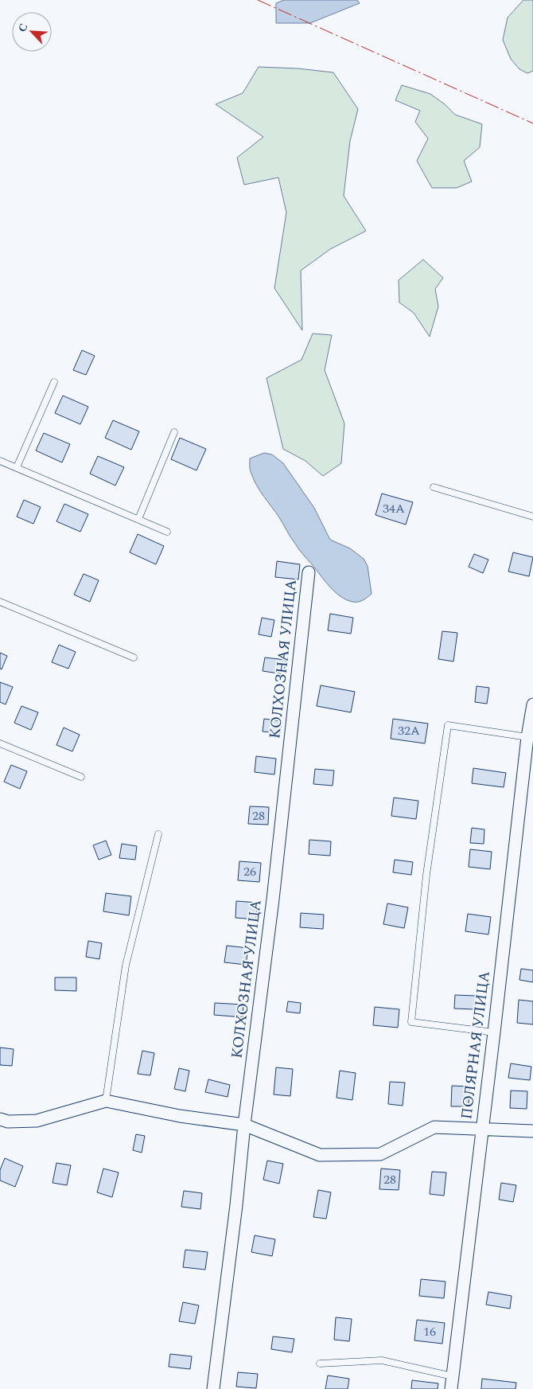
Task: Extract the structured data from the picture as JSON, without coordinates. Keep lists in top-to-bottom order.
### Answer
{
  "streets": {
    "street": ["КОЛХОЗНАЯ УЛИЦА", "ПОЛЯРНАЯ УЛИЦА"]
  },
  "house_numbers": [
    "34А",
    "32А",
    "28",
    "26",
    "28",
    "16"
  ],
  "north": "top left"
}
